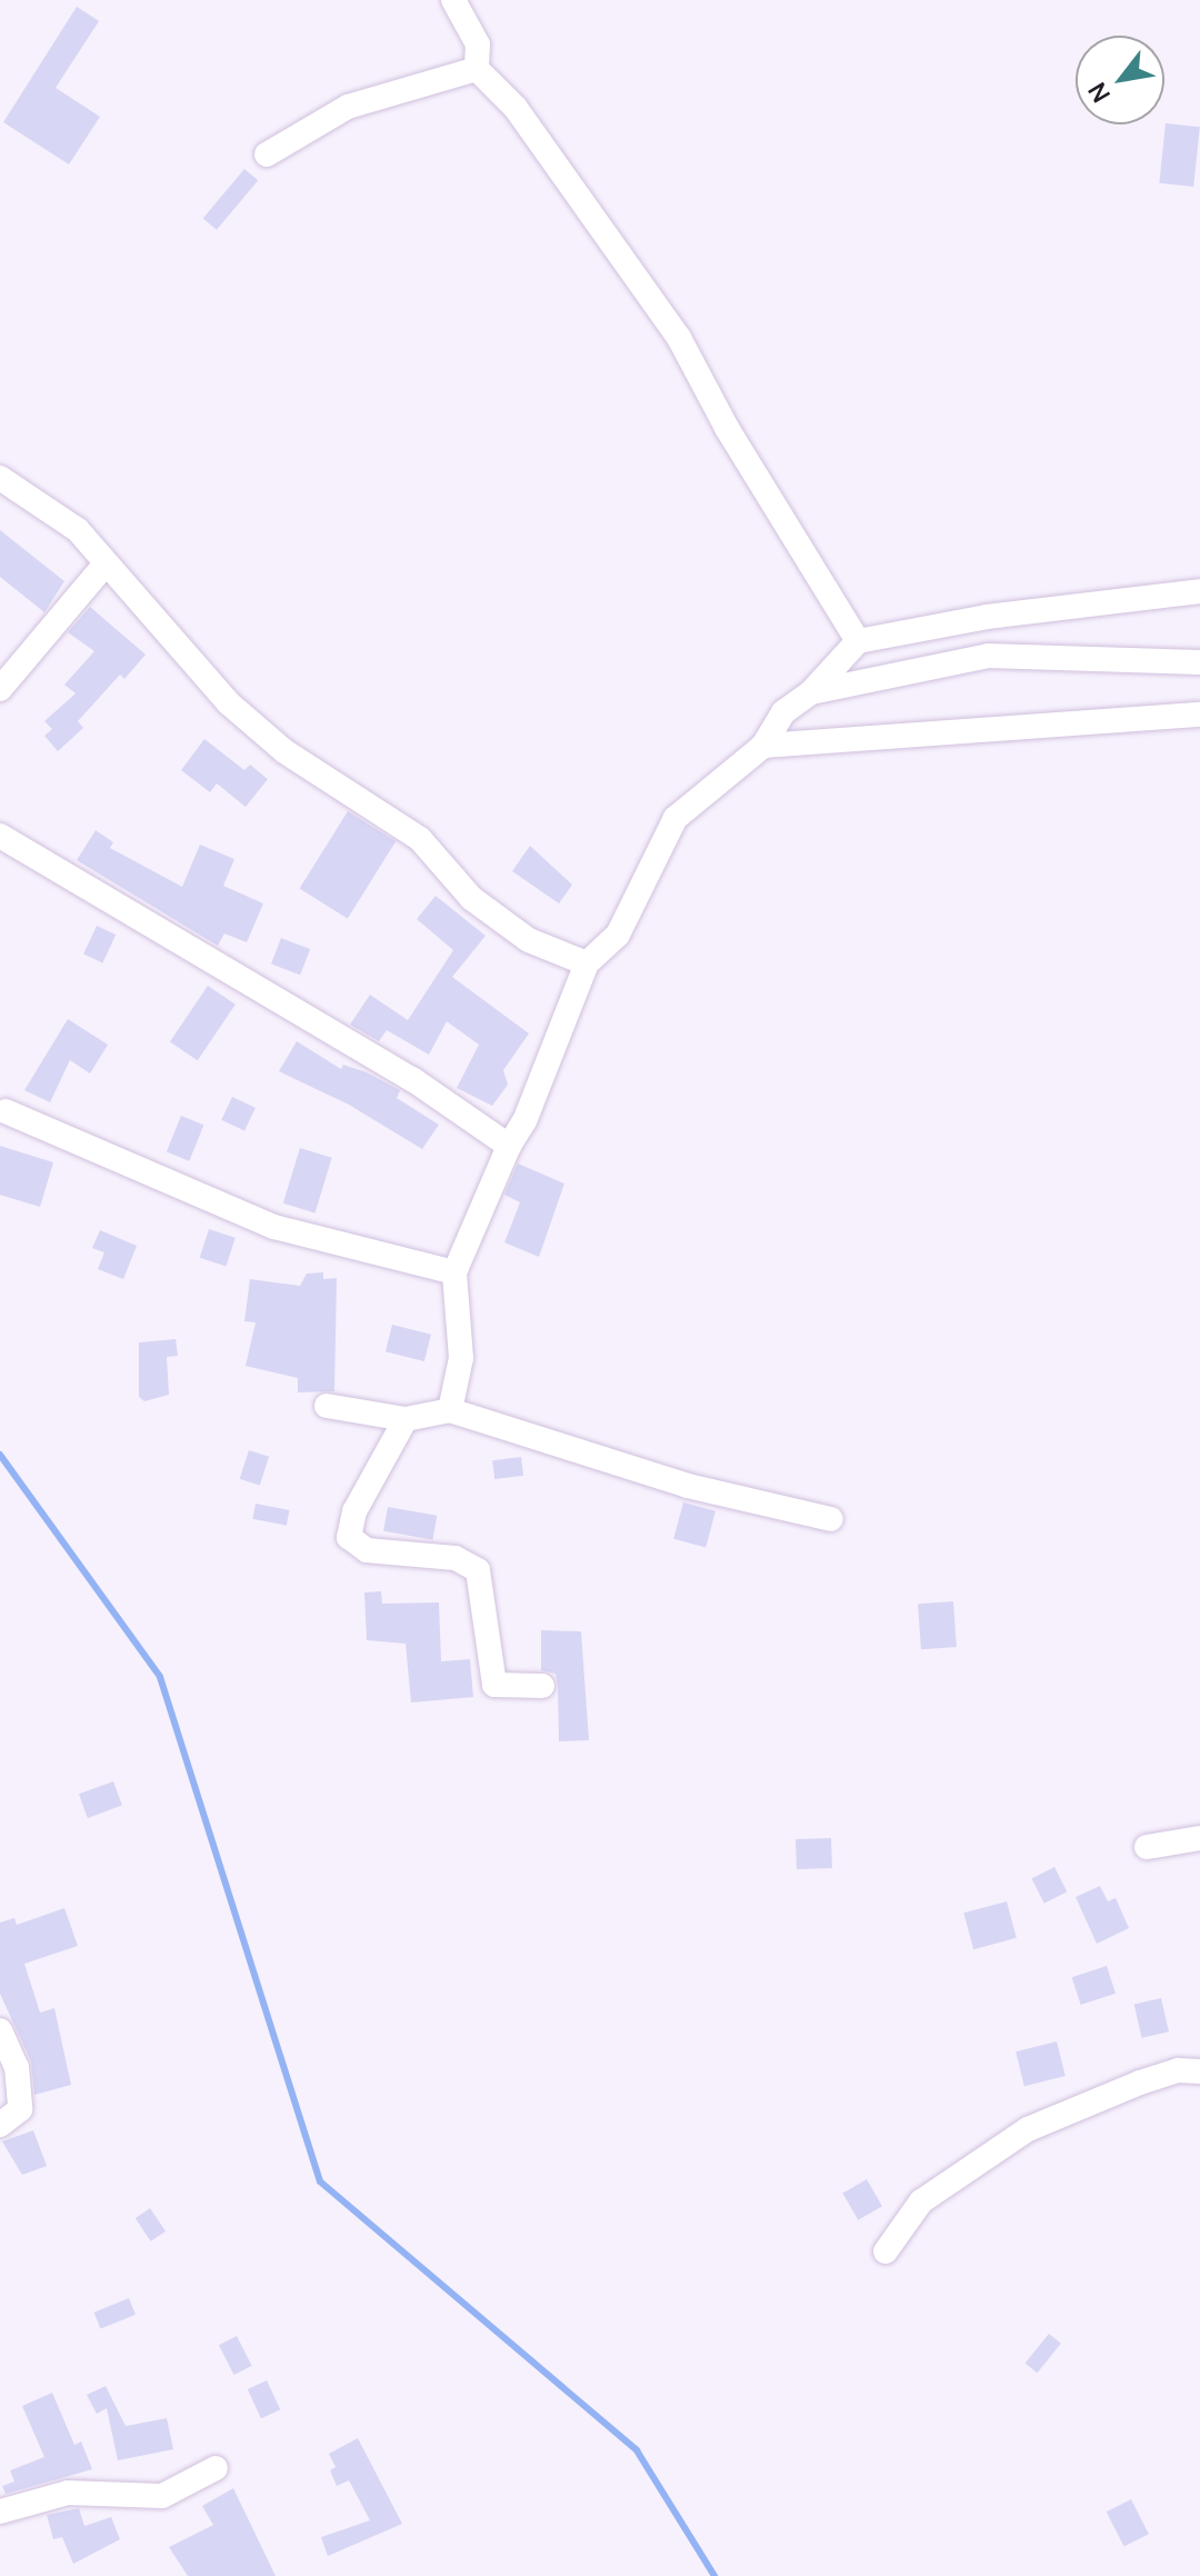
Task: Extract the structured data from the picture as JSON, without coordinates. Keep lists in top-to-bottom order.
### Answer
{
  "north": "bottom left"
}
